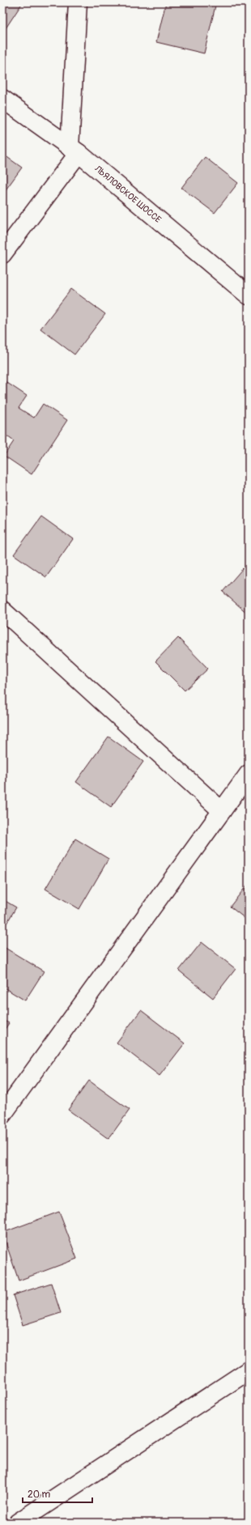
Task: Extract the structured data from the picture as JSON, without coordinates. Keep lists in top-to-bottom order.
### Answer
{
  "streets": {
    "street": ["ЛЬЯЛОВСКОЕ ШОССЕ"]
  },
  "scale_bar": "20 m"
}
